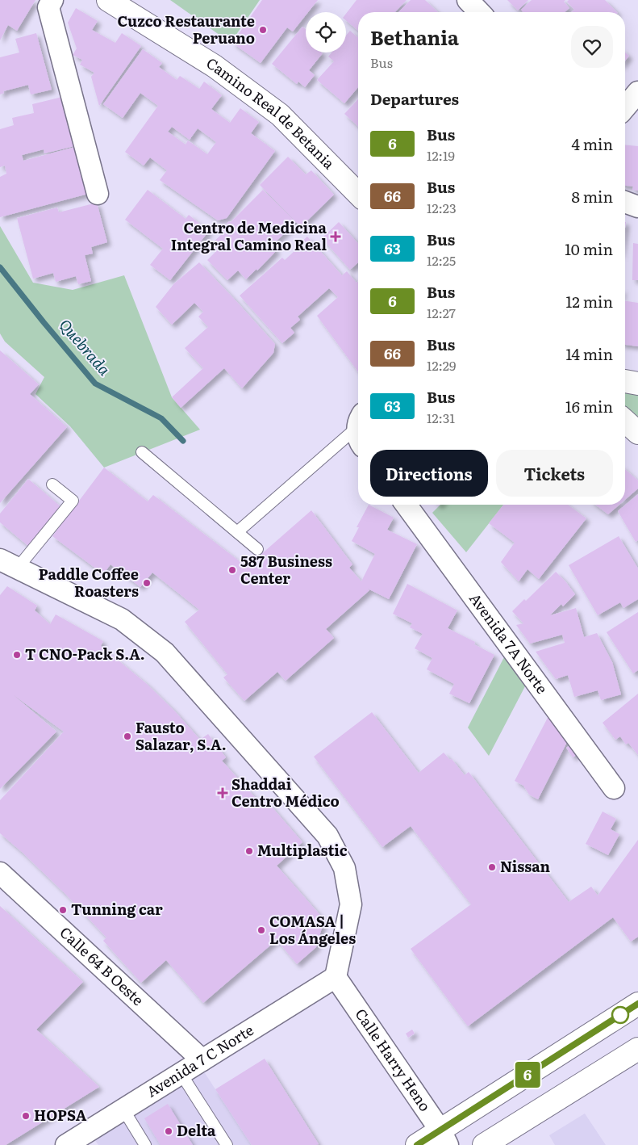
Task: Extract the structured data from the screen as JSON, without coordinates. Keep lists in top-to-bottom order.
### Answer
{
  "streets": {
    "main road": ["Camino Real de Betania"],
    "street": [
      "Avenida 7A Norte",
      "Calle 64 B Oeste",
      "Calle Harry Heno",
      "Avenida 7 C Norte"
    ]
  },
  "crossings": [
    ["Calle 64 B Oeste", "Avenida 7 C Norte"],
    ["Calle Harry Heno", "Avenida 7 C Norte"]
  ],
  "water": ["Quebrada"],
  "places": {
    "other": [
      "Cuzco Restaurante Peruano",
      "587 Business Center",
      "Paddle Coffee Roasters",
      "T CNO-Pack S.A.",
      "Fausto Salazar, S.A.",
      "Multiplastic",
      "Nissan",
      "Tunning car",
      "COMASA | Los Ángeles",
      "HOPSA",
      "Delta"
    ],
    "health": ["Centro de Medicina Integral Camino Real", "Shaddai Centro Médico"]
  },
  "lines": ["bus line 6"],
  "page": {
    "on_map": "6",
    "heading": [
      ["Bethania", "Bus"],
      "Departures"
    ],
    "list": [
      {
        "mark": "6",
        "name": "Bus",
        "note": "12:19",
        "value": "4 min"
      },
      {
        "mark": "66",
        "name": "Bus",
        "note": "12:23",
        "value": "8 min"
      },
      {
        "mark": "63",
        "name": "Bus",
        "note": "12:25",
        "value": "10 min"
      },
      {
        "mark": "6",
        "name": "Bus",
        "note": "12:27",
        "value": "12 min"
      },
      {
        "mark": "66",
        "name": "Bus",
        "note": "12:29",
        "value": "14 min"
      },
      {
        "mark": "63",
        "name": "Bus",
        "note": "12:31",
        "value": "16 min"
      }
    ],
    "buttons": ["Directions", "Tickets"]
  }
}
